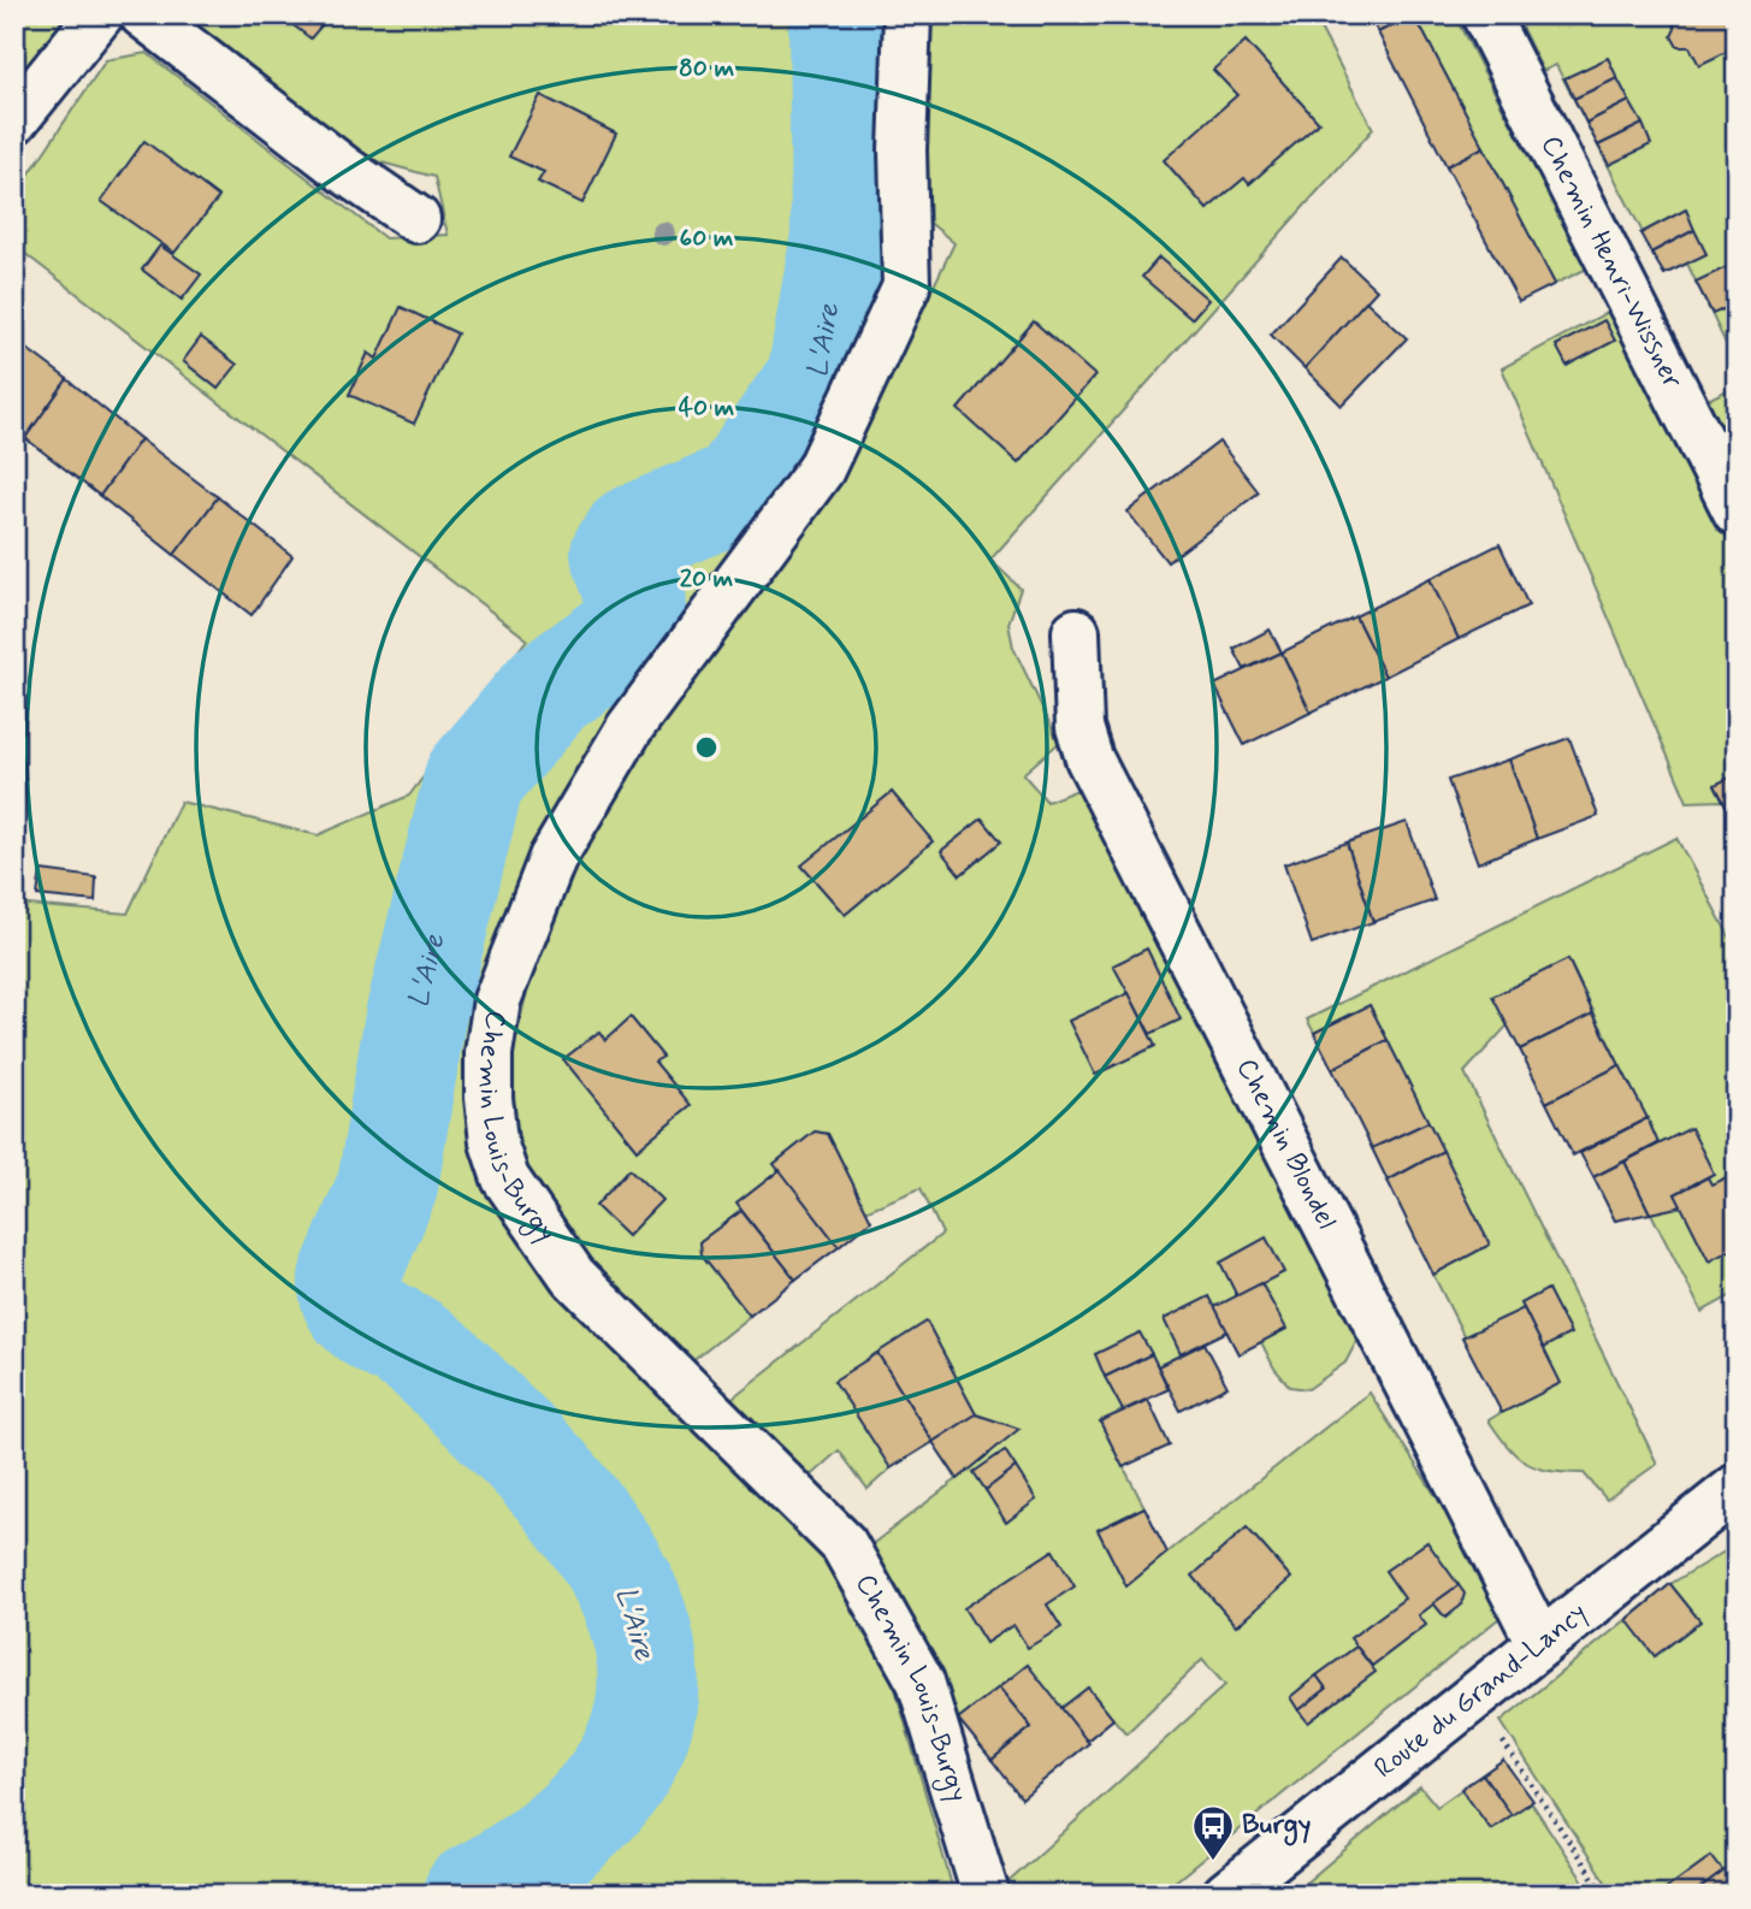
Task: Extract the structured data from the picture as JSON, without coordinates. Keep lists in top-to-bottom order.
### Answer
{
  "streets": {
    "street": [
      "Chemin Henri-Wissner",
      "Chemin Louis-Burgy",
      "Chemin Blondel",
      "Route du Grand-Lancy"
    ]
  },
  "crossings": [
    ["Chemin Blondel", "Route du Grand-Lancy"]
  ],
  "water": ["L'Aire"],
  "places": {
    "bus stop": ["Burgy"]
  },
  "rings": [
    "80 m",
    "60 m",
    "40 m",
    "20 m"
  ]
}
